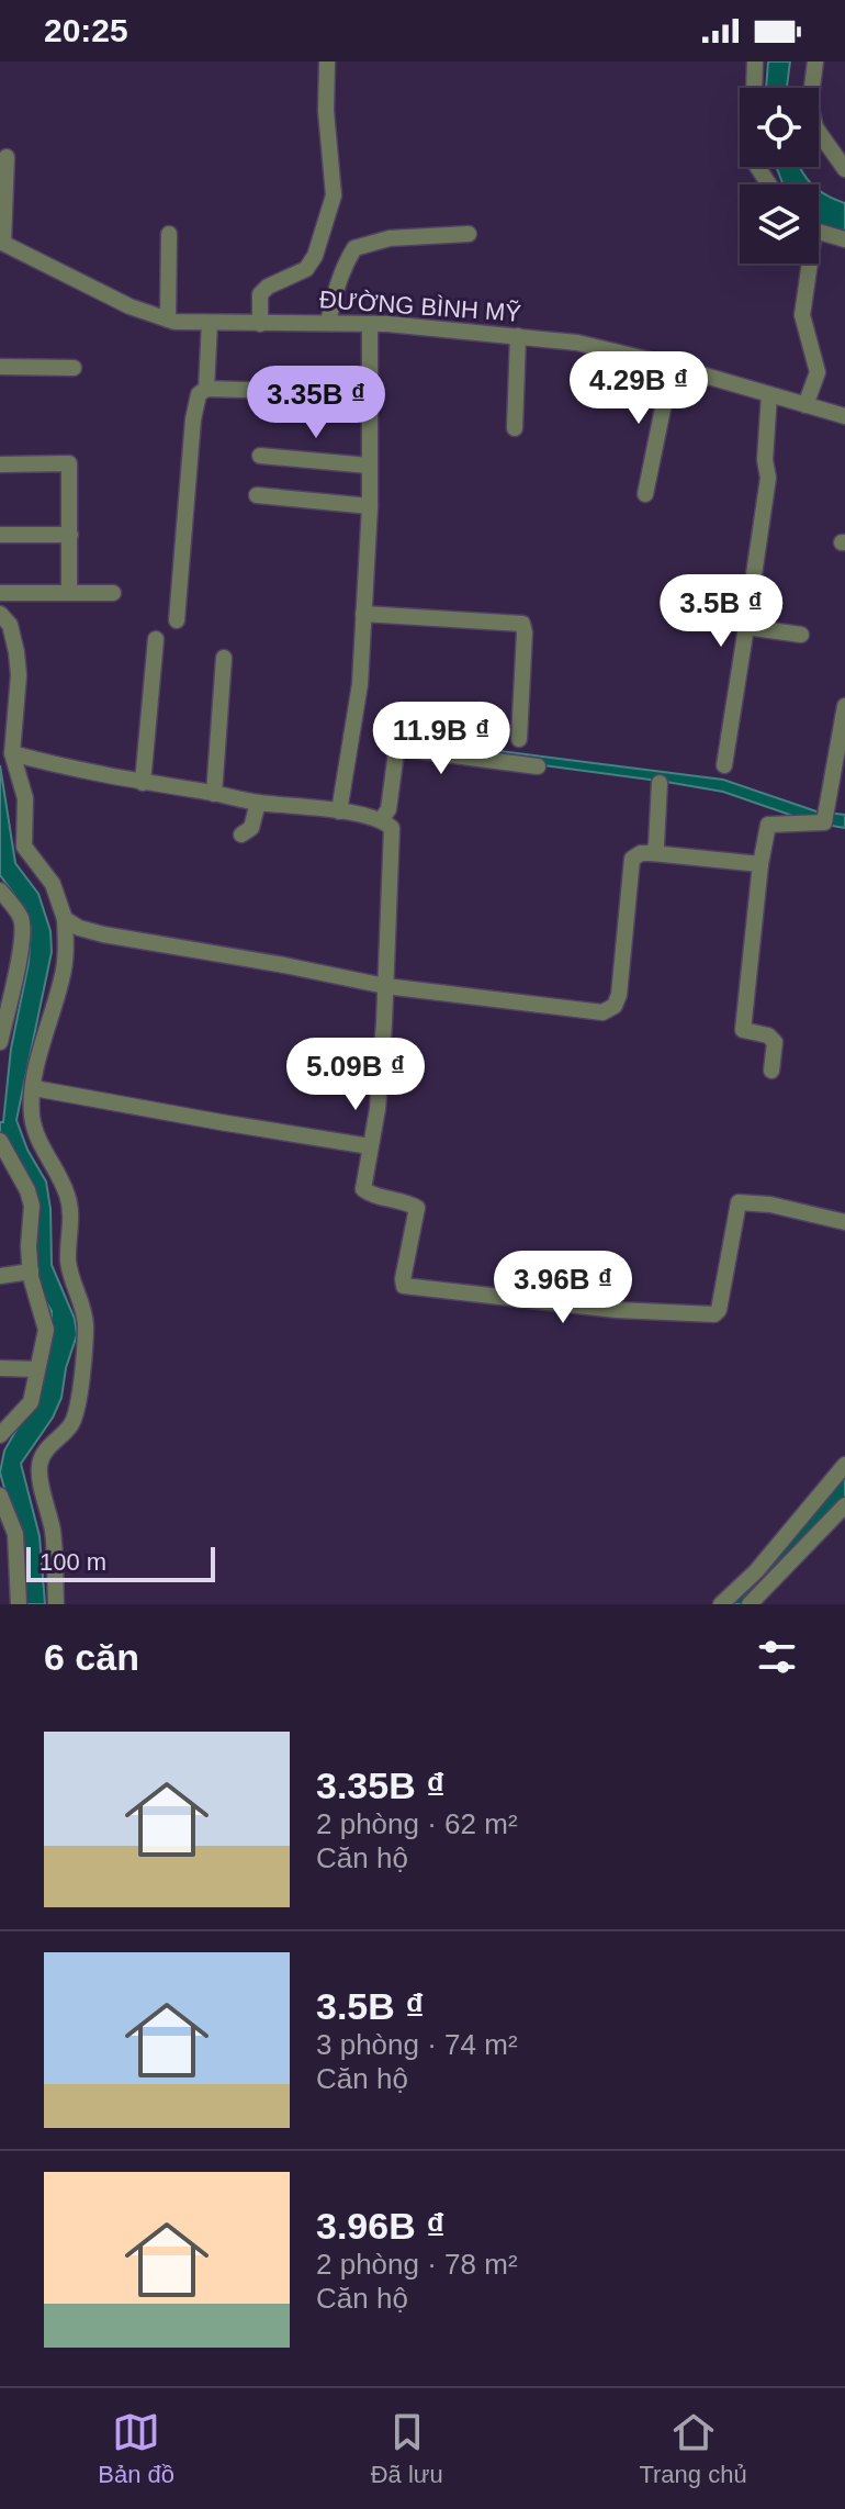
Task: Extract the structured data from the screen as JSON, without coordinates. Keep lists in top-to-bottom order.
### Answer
{
  "streets": {
    "street": ["ĐƯỜNG BÌNH MỸ"]
  },
  "scale_bar": "100 m",
  "page": {
    "status": "20:25",
    "price": [
      "4.29B ₫",
      "3.35B ₫",
      "3.5B ₫",
      "11.9B ₫",
      "5.09B ₫",
      "3.96B ₫"
    ],
    "scale": "100 m",
    "heading": "6 căn",
    "list": [
      {
        "name": "3.35B ₫",
        "note": "2 phòng · 62 m² · Căn hộ"
      },
      {
        "name": "3.5B ₫",
        "note": "3 phòng · 74 m² · Căn hộ"
      },
      {
        "name": "3.96B ₫",
        "note": "2 phòng · 78 m² · Căn hộ"
      }
    ],
    "tabs": ["Bản đồ", "Đã lưu", "Trang chủ"]
  }
}
